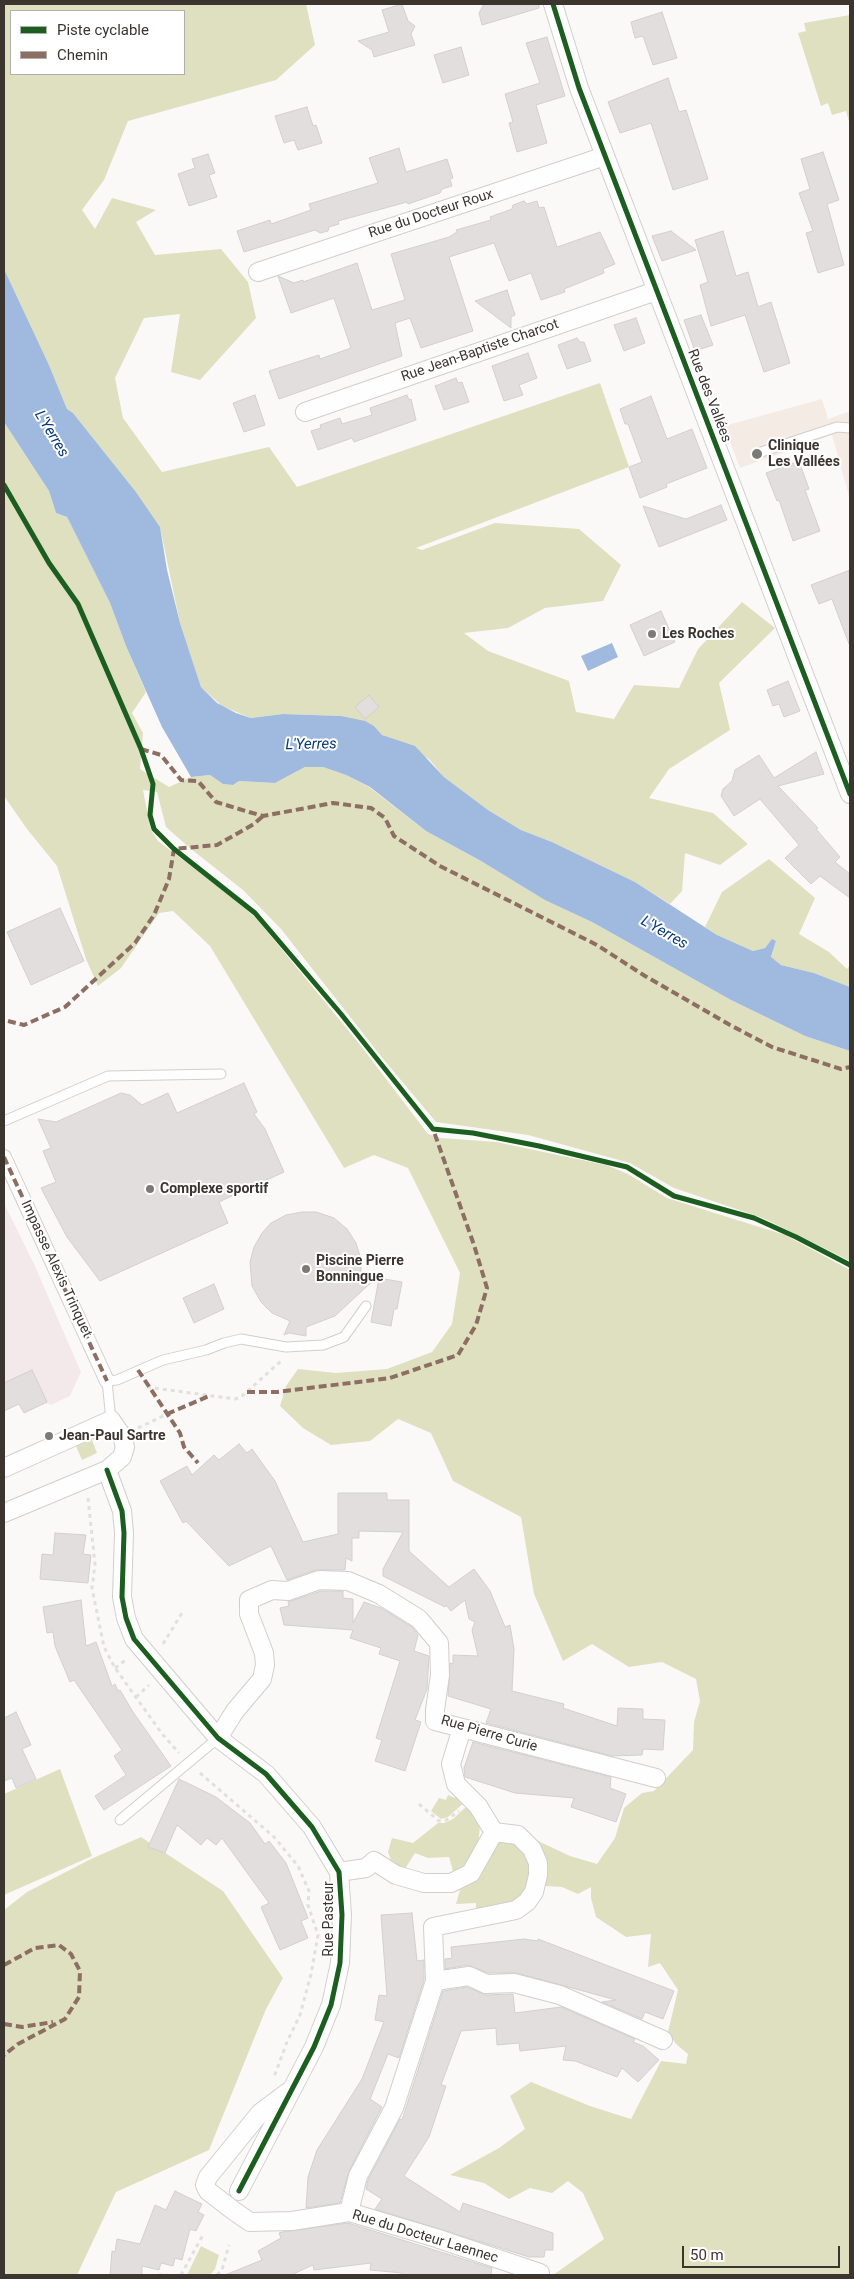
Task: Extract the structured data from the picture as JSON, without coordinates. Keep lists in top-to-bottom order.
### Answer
{
  "streets": {
    "street": [
      "Rue du Docteur Roux",
      "Rue Jean-Baptiste Charcot",
      "Rue des Vallées",
      "Impasse Alexis Trinquet",
      "Rue Pierre Curie",
      "Rue Pasteur",
      "Rue du Docteur Laennec"
    ]
  },
  "crossings": [
    ["Rue du Docteur Roux", "Rue des Vallées"],
    ["Rue Jean-Baptiste Charcot", "Rue des Vallées"],
    ["Rue Pierre Curie", "Rue Pasteur"]
  ],
  "water": ["L'Yerres"],
  "places": [
    "Clinique Les Vallées",
    "Les Roches",
    "Complexe sportif",
    "Piscine Pierre Bonningue",
    "Jean-Paul Sartre"
  ],
  "legend": ["Piste cyclable", "Chemin"],
  "scale_bar": "50 m"
}
